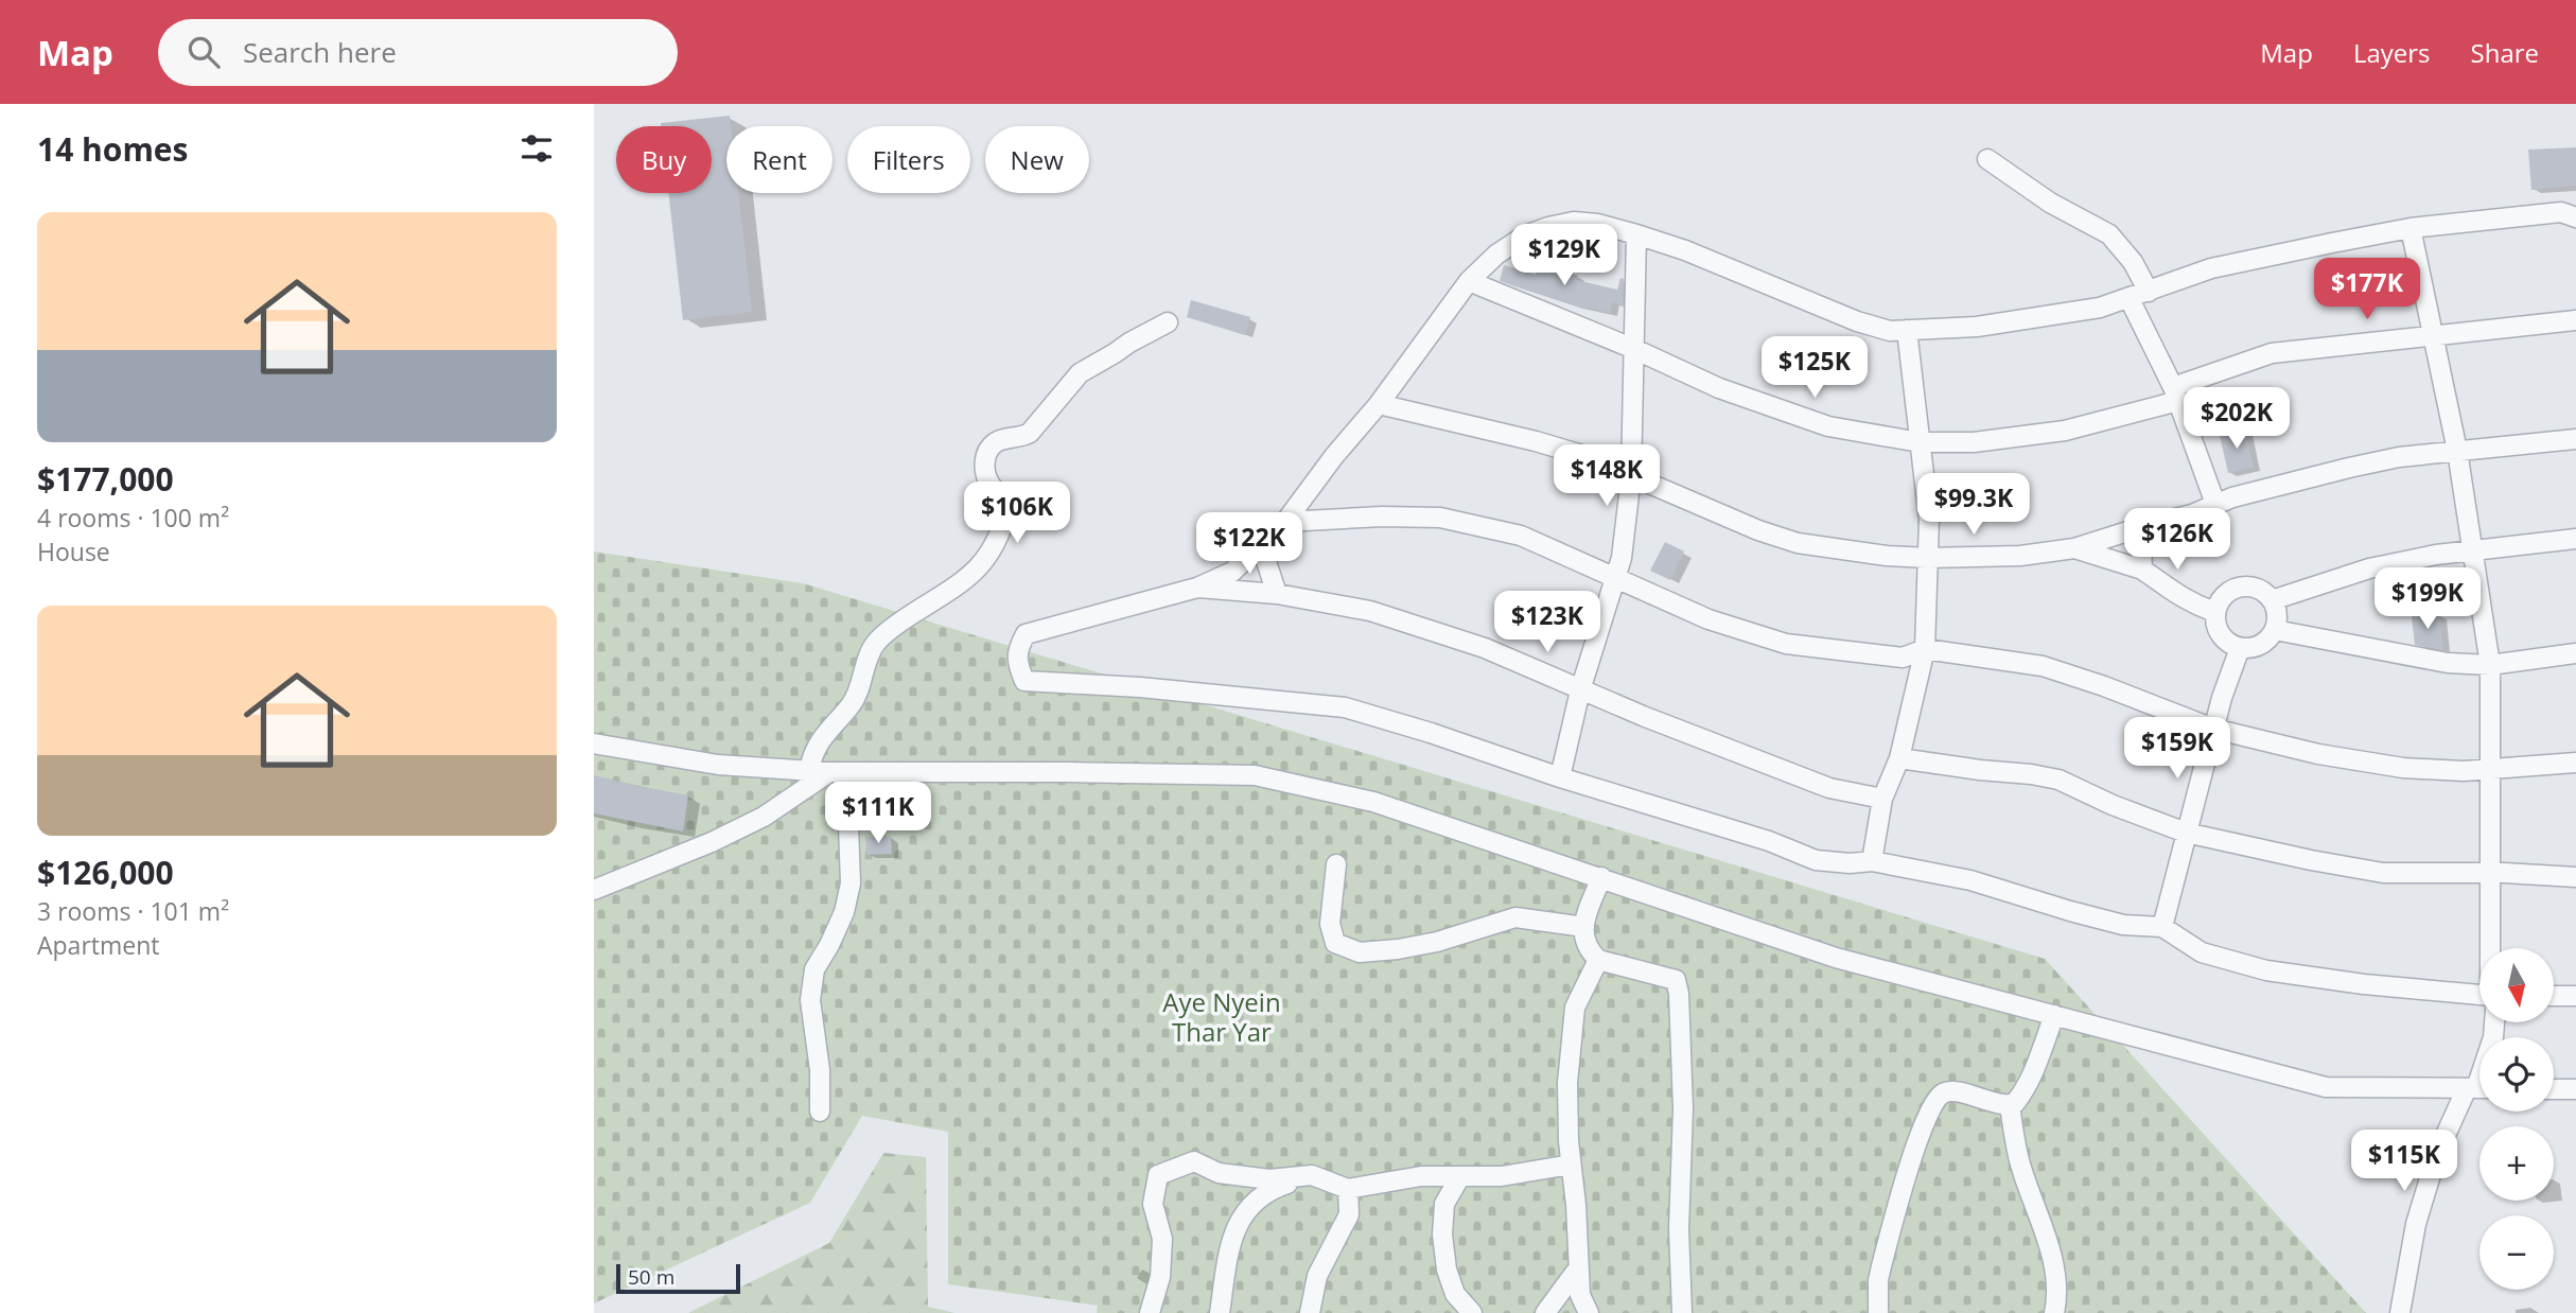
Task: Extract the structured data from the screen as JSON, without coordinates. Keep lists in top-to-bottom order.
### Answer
{
  "parks": ["Aye Nyein Thar Yar"],
  "scale_bar": "50 m",
  "north": "bottom",
  "page": {
    "header": "Map",
    "search": "Search here",
    "nav": ["Map", "Layers", "Share"],
    "heading": "14 homes",
    "chip": [
      "Buy",
      "Rent",
      "Filters",
      "New"
    ],
    "list": [
      {
        "name": "$177,000",
        "note": "4 rooms · 100 m² · House"
      },
      {
        "name": "$126,000",
        "note": "3 rooms · 101 m² · Apartment"
      }
    ],
    "price": [
      "$129K",
      "$177K",
      "$125K",
      "$202K",
      "$148K",
      "$99.3K",
      "$106K",
      "$126K",
      "$122K",
      "$199K",
      "$123K",
      "$159K",
      "$111K",
      "$115K"
    ],
    "map_buttons": ["+", "−"],
    "scale": "50 m"
  }
}
